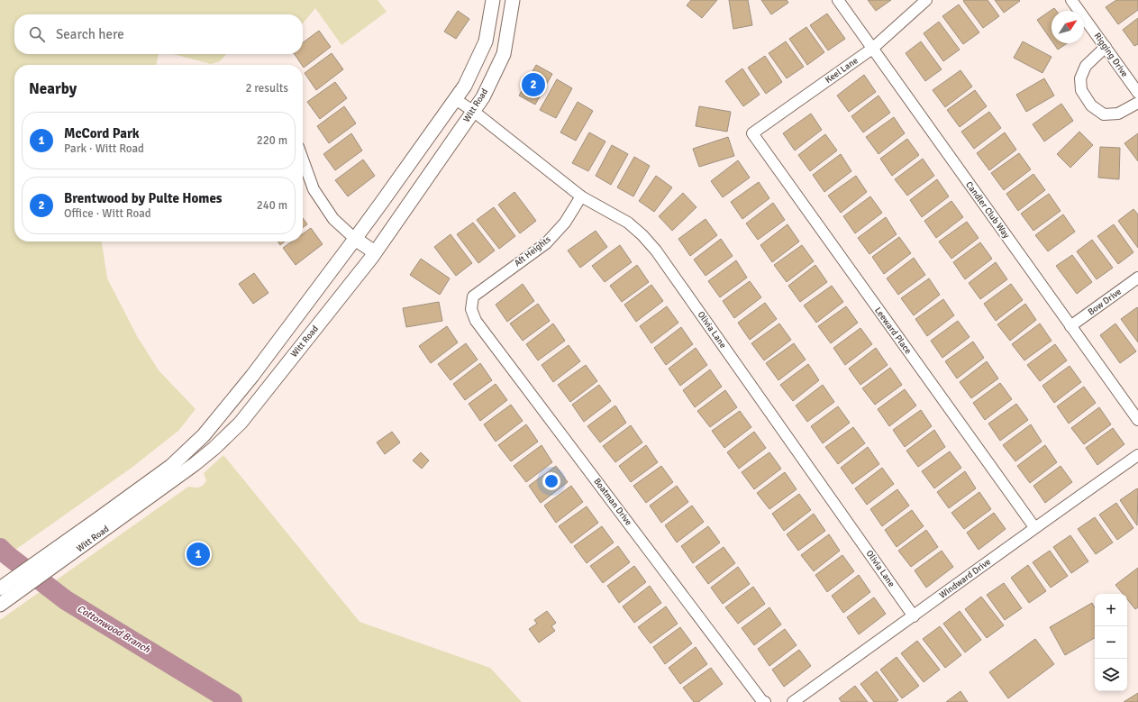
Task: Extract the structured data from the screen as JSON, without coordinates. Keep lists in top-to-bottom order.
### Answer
{
  "streets": {
    "street": [
      "Rigging Drive",
      "Keel Lane",
      "Witt Road",
      "Candler Club Way",
      "Aft Heights",
      "Bow Drive",
      "Olivia Lane",
      "Leeward Place",
      "Boatman Drive",
      "Windward Drive"
    ]
  },
  "crossings": [
    ["Keel Lane", "Candler Club Way"],
    ["Keel Lane", "Leeward Place"],
    ["Witt Road", "Olivia Lane"],
    ["Candler Club Way", "Bow Drive"],
    ["Aft Heights", "Olivia Lane"],
    ["Aft Heights", "Boatman Drive"],
    ["Olivia Lane", "Windward Drive"],
    ["Leeward Place", "Windward Drive"]
  ],
  "water": ["Cottonwood Branch"],
  "north": "top right",
  "page": {
    "search": "Search here",
    "heading": ["Nearby", "2 results"],
    "pins": ["2", "1"],
    "list": [
      {
        "mark": "1",
        "name": "McCord Park",
        "note": "Park · Witt Road",
        "value": "220 m"
      },
      {
        "mark": "2",
        "name": "Brentwood by Pulte Homes",
        "note": "Office · Witt Road",
        "value": "240 m"
      }
    ],
    "map_buttons": ["+", "−"]
  }
}
